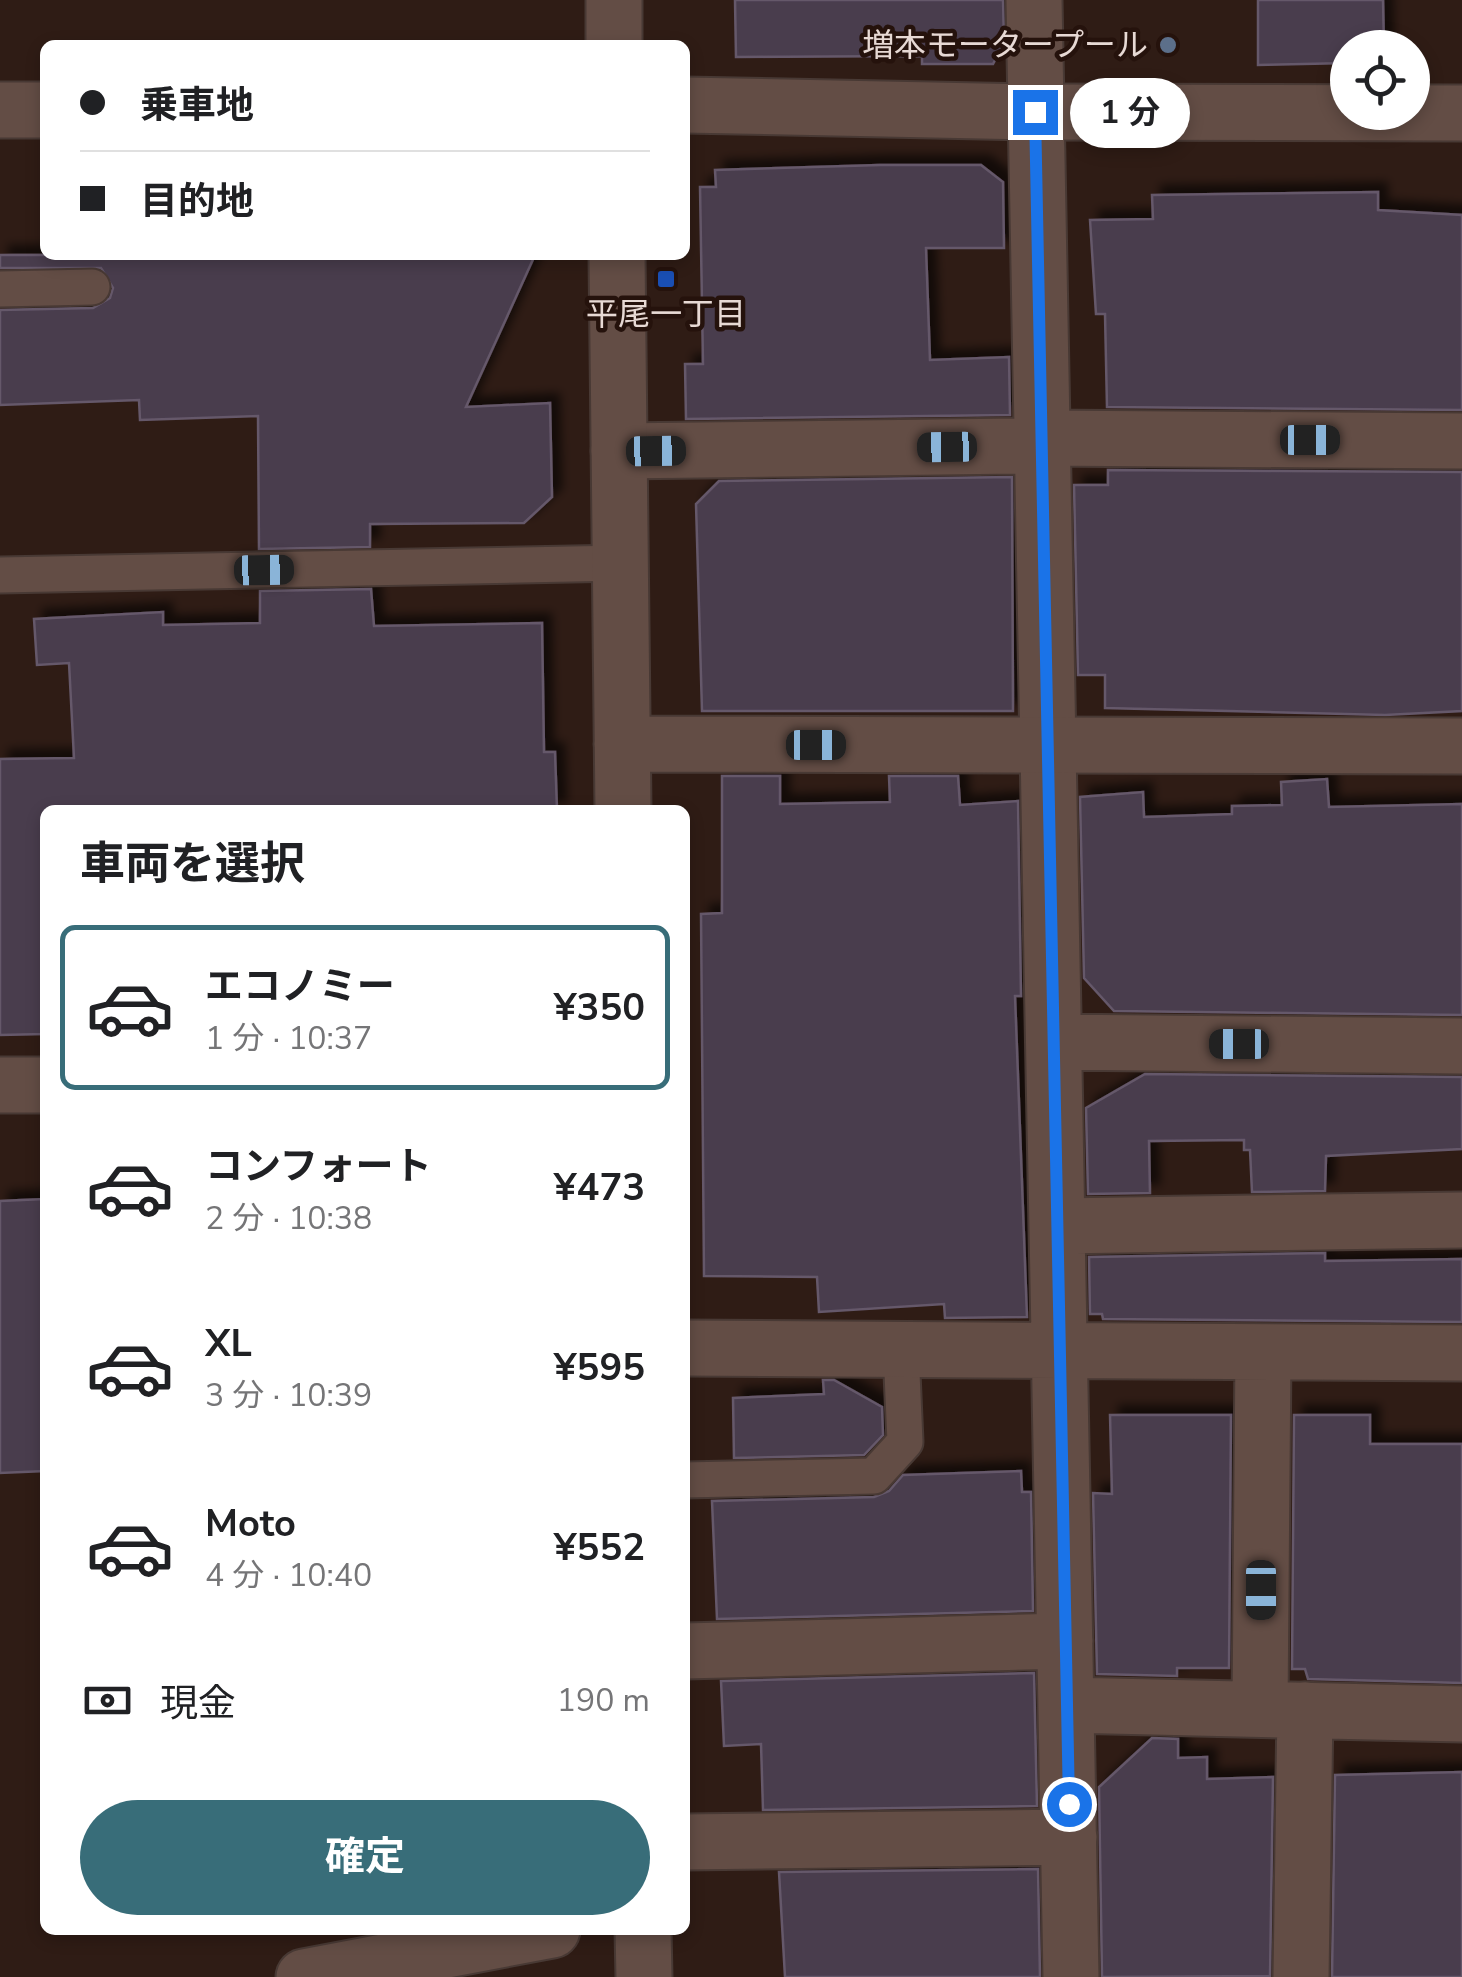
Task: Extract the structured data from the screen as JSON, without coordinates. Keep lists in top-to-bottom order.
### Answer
{
  "places": {
    "other": ["増本モータープール"],
    "transit": ["平尾一丁目"]
  },
  "page": {
    "banner": ["乗車地", "目的地"],
    "bubble": "1 分",
    "heading": "車両を選択",
    "list": [
      {
        "name": "エコノミー",
        "note": "1 分 · 10:37",
        "value": "¥350"
      },
      {
        "name": "コンフォート",
        "note": "2 分 · 10:38",
        "value": "¥473"
      },
      {
        "name": "XL",
        "note": "3 分 · 10:39",
        "value": "¥595"
      },
      {
        "name": "Moto",
        "note": "4 分 · 10:40",
        "value": "¥552"
      }
    ],
    "pay": ["現金", "190 m"],
    "buttons": "確定"
  }
}
